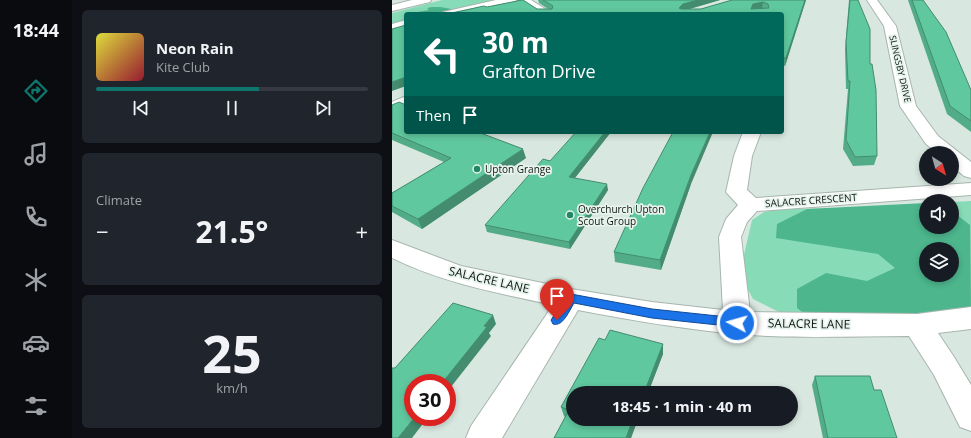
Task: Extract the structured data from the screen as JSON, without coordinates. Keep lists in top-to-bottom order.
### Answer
{
  "streets": {
    "street": ["SLINGSBY DRIVE", "SALACRE CRESCENT", "SALACRE LANE"]
  },
  "crossings": [
    ["SALACRE CRESCENT", "SALACRE LANE"]
  ],
  "places": ["Upton Grange", "Overchurch Upton Scout Group"],
  "north": "bottom right",
  "page": {
    "tabs": "18:44",
    "turn": ["30 m", "Grafton Drive"],
    "song": ["Neon Rain", "Kite Club"],
    "then": "Then",
    "tile": [
      "Climate",
      ["25", "km/h"]
    ],
    "heat": ["−", "21.5°", "+"],
    "limit": "30",
    "trip": "18:45 · 1 min · 40 m"
  }
}
